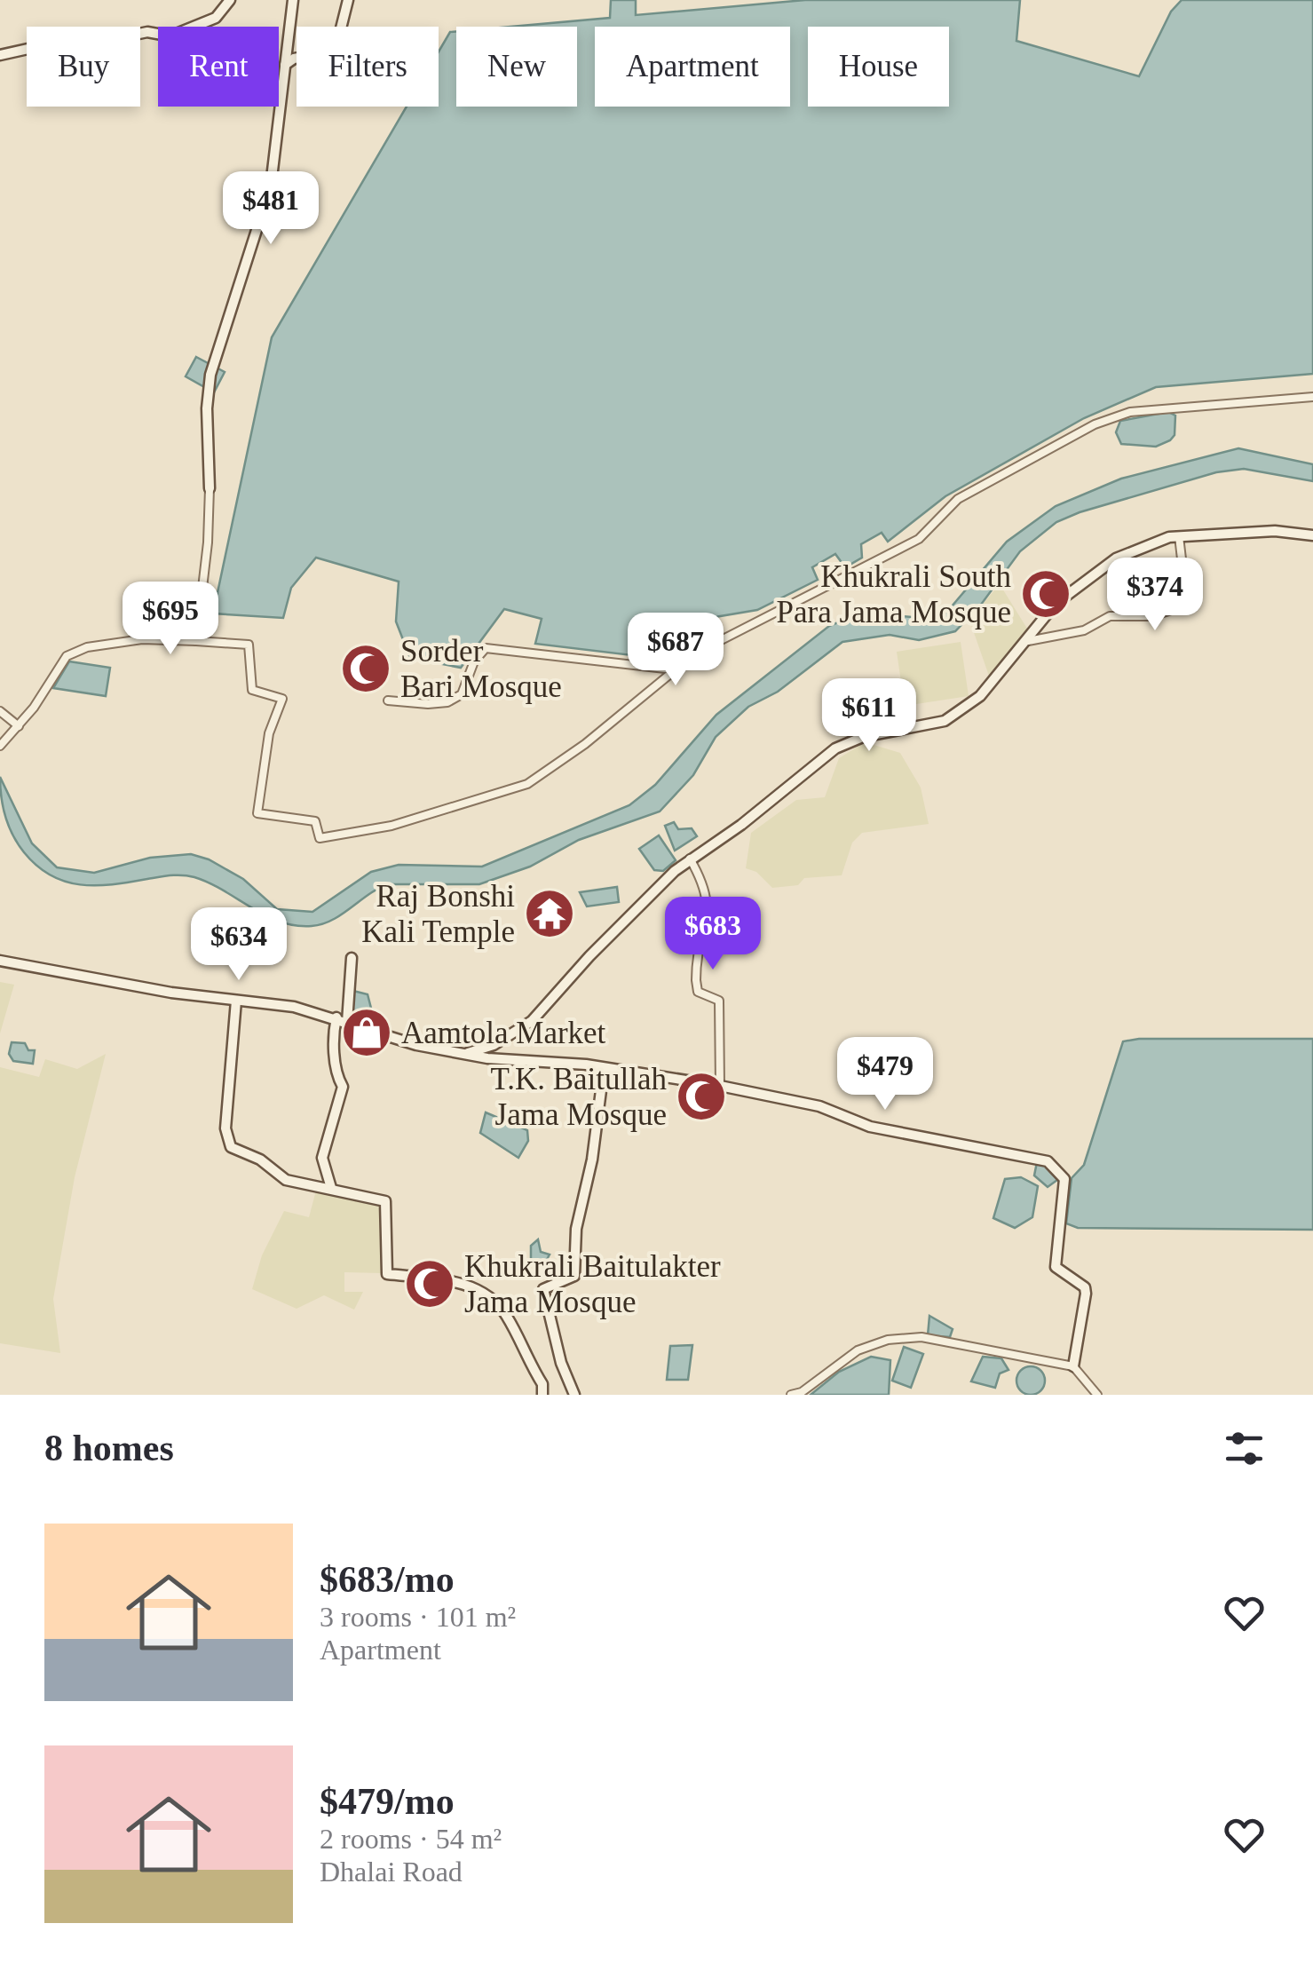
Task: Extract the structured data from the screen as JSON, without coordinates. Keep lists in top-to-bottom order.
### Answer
{
  "places": {
    "mosque": [
      "Khukrali South Para Jama Mosque",
      "Sorder Bari Mosque",
      "T.K. Baitullah Jama Mosque",
      "Khukrali Baitulakter Jama Mosque"
    ],
    "temple": ["Raj Bonshi Kali Temple"],
    "shop": ["Aamtola Market"]
  },
  "page": {
    "chip": [
      "Buy",
      "Rent",
      "Filters",
      "New",
      "Apartment",
      "House"
    ],
    "price": [
      "$481",
      "$374",
      "$695",
      "$687",
      "$611",
      "$683",
      "$634",
      "$479"
    ],
    "heading": "8 homes",
    "list": [
      {
        "name": "$683/mo",
        "note": "3 rooms · 101 m² · Apartment"
      },
      {
        "name": "$479/mo",
        "note": "2 rooms · 54 m² · Dhalai Road"
      }
    ]
  }
}
